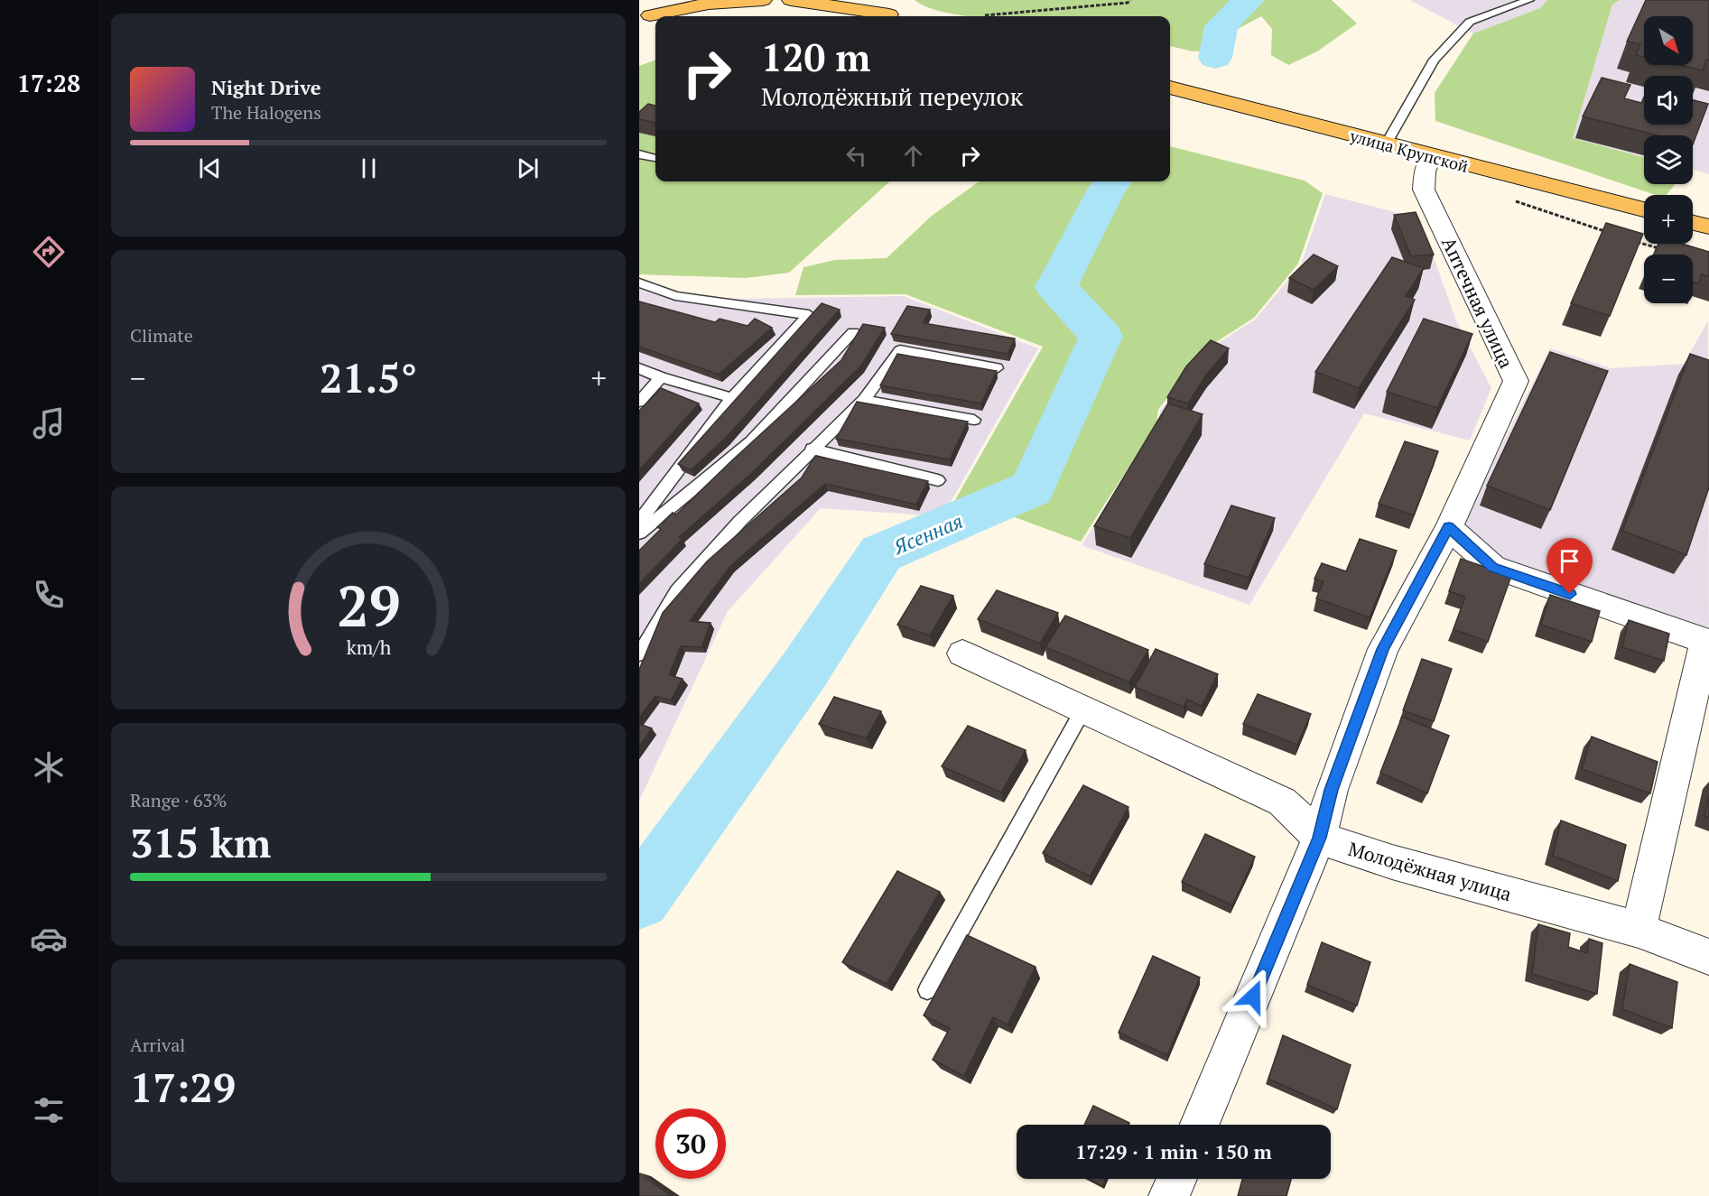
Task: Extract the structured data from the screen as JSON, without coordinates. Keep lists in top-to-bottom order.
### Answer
{
  "streets": {
    "main road": ["улица Крупской"],
    "street": ["Аптечная улица", "Молодёжная улица"]
  },
  "crossings": [
    ["улица Крупской", "Аптечная улица"],
    ["Аптечная улица", "Молодёжная улица"]
  ],
  "water": ["Ясенная"],
  "north": "bottom right",
  "page": {
    "tabs": "17:28",
    "map_buttons": ["+", "−"],
    "turn": ["120 m", "Молодёжный переулок"],
    "song": ["Night Drive", "The Halogens"],
    "tile": [
      "Climate",
      ["Range · 63%", "315 km"],
      ["Arrival", "17:29"]
    ],
    "heat": ["−", "21.5°", "+"],
    "limit": "30",
    "trip": "17:29 · 1 min · 150 m",
    "gauge": ["29", "km/h"]
  }
}
